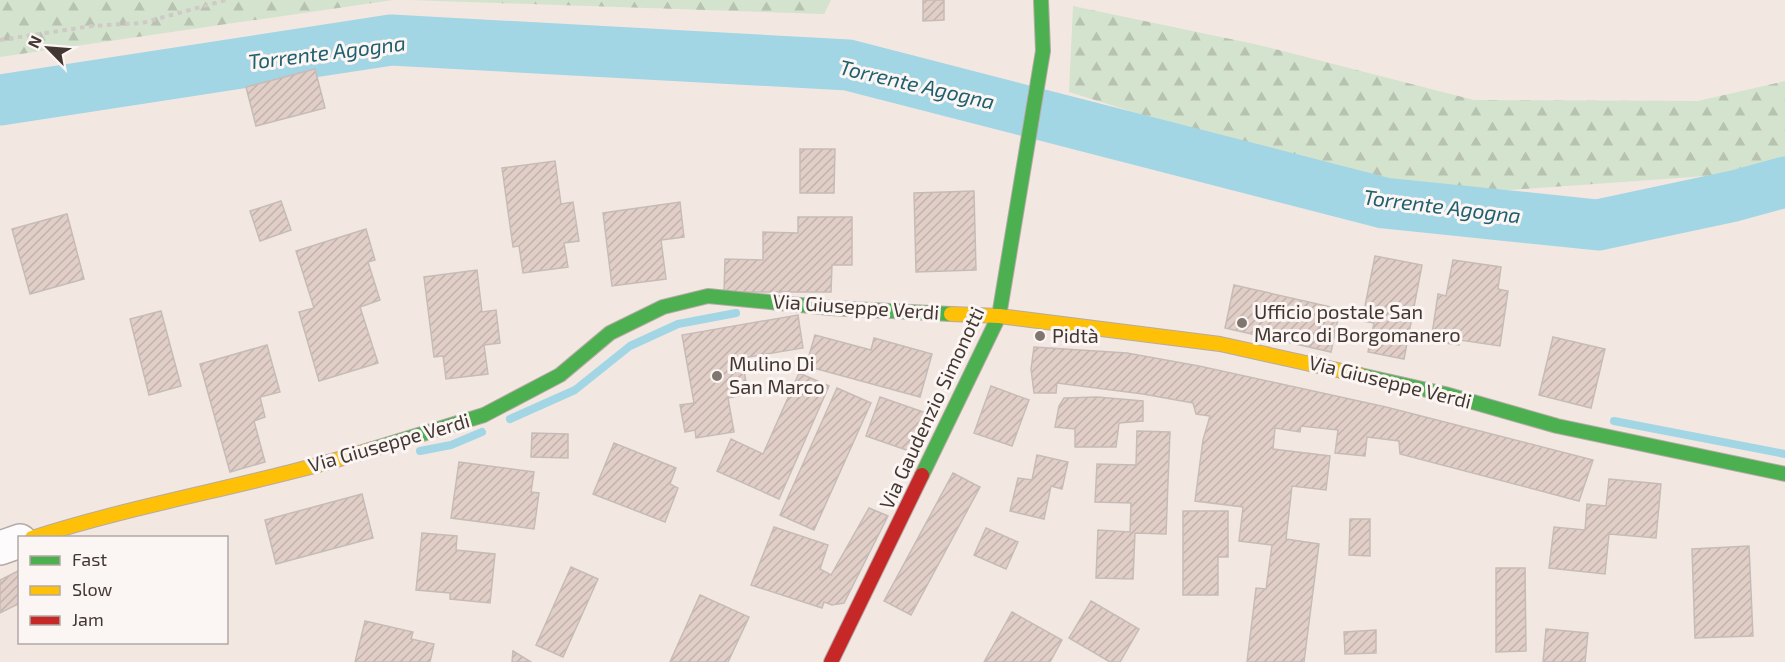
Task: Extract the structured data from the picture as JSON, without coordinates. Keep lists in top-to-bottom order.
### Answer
{
  "streets": {
    "street": ["Via Giuseppe Verdi", "Via Gaudenzio Simonotti"]
  },
  "crossings": [
    ["Via Giuseppe Verdi", "Via Gaudenzio Simonotti"]
  ],
  "water": ["Torrente Agogna"],
  "places": ["Ufficio postale San Marco di Borgomanero", "Pidtà", "Mulino Di San Marco"],
  "legend": ["Fast", "Slow", "Jam"],
  "north": "top left"
}
